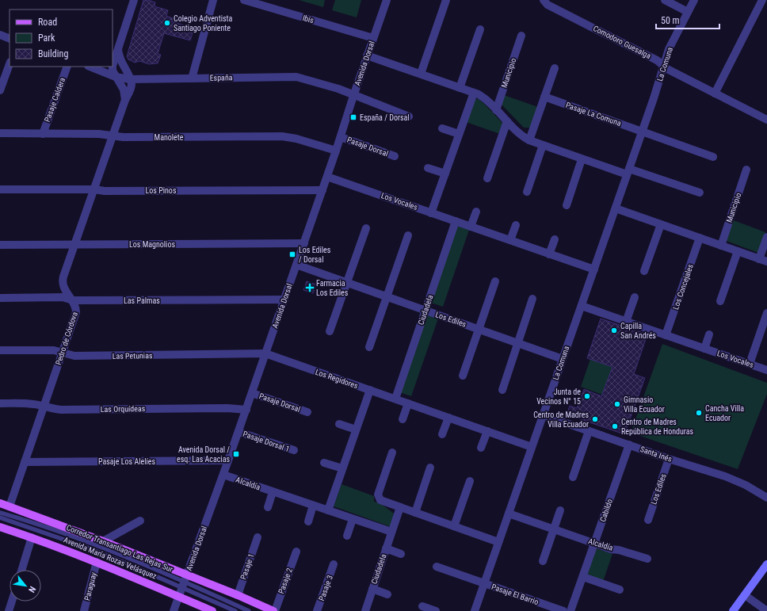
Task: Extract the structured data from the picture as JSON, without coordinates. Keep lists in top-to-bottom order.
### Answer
{
  "streets": {
    "main road": ["Avenida María Rozas Velásquez"],
    "street": [
      "Ibis",
      "Comodoro Guesalga",
      "Avenida Dorsal",
      "La Comuna",
      "Municipio",
      "España",
      "Pasaje Caldera",
      "Pasaje La Comuna",
      "Manolete",
      "Pasaje Dorsal",
      "Los Pinos",
      "Los Vocales",
      "Los Magnolios",
      "Los Concejales",
      "Las Palmas",
      "Ciudadela",
      "Los Ediles",
      "Pedro de Córdova",
      "Las Petunias",
      "Los Regidores",
      "Las Orquídeas",
      "Pasaje Dorsal 1",
      "Santa Inés",
      "Pasaje Los Alelíes",
      "Alcaldía",
      "Cabildo",
      "Pasaje 1",
      "Pasaje 2",
      "Paraguay",
      "Pasaje 3",
      "Pasaje El Barrio"
    ],
    "lane": ["Corredor Transantiago Las Rejas Sur"]
  },
  "crossings": [
    ["Ibis", "Avenida Dorsal"],
    ["Comodoro Guesalga", "La Comuna"],
    ["Avenida Dorsal", "España"],
    ["Avenida Dorsal", "Manolete"],
    ["Avenida Dorsal", "Pasaje Dorsal"],
    ["Avenida Dorsal", "Los Pinos"],
    ["Avenida Dorsal", "Los Vocales"],
    ["Avenida Dorsal", "Los Magnolios"],
    ["Avenida Dorsal", "Las Palmas"],
    ["Avenida Dorsal", "Los Ediles"],
    ["Avenida Dorsal", "Las Petunias"],
    ["Avenida Dorsal", "Los Regidores"],
    ["Avenida Dorsal", "Las Orquídeas"],
    ["Avenida Dorsal", "Pasaje Dorsal 1"],
    ["Avenida Dorsal", "Pasaje Los Alelíes"],
    ["Avenida Dorsal", "Alcaldía"],
    ["Avenida Dorsal", "Corredor Transantiago Las Rejas Sur"],
    ["Avenida Dorsal", "Avenida María Rozas Velásquez"],
    ["La Comuna", "Pasaje La Comuna"],
    ["La Comuna", "Los Vocales"],
    ["La Comuna", "Los Ediles"],
    ["La Comuna", "Los Regidores"],
    ["La Comuna", "Santa Inés"],
    ["La Comuna", "Alcaldía"],
    ["La Comuna", "Pasaje El Barrio"],
    ["España", "Pedro de Córdova"],
    ["Pasaje Caldera", "Manolete"],
    ["Manolete", "Pedro de Córdova"],
    ["Los Pinos", "Pedro de Córdova"],
    ["Los Vocales", "Los Concejales"],
    ["Los Vocales", "Ciudadela"],
    ["Los Magnolios", "Pedro de Córdova"],
    ["Las Palmas", "Pedro de Córdova"],
    ["Ciudadela", "Los Ediles"],
    ["Ciudadela", "Los Regidores"],
    ["Ciudadela", "Alcaldía"],
    ["Los Ediles", "Santa Inés"],
    ["Pedro de Córdova", "Las Petunias"],
    ["Pedro de Córdova", "Las Orquídeas"],
    ["Pedro de Córdova", "Pasaje Los Alelíes"],
    ["Pedro de Córdova", "Avenida María Rozas Velásquez"],
    ["Las Petunias", "Los Regidores"],
    ["Santa Inés", "Cabildo"],
    ["Alcaldía", "Cabildo"],
    ["Corredor Transantiago Las Rejas Sur", "Avenida María Rozas Velásquez"],
    ["Avenida María Rozas Velásquez", "Pasaje 1"],
    ["Avenida María Rozas Velásquez", "Pasaje 2"],
    ["Avenida María Rozas Velásquez", "Paraguay"]
  ],
  "places": {
    "other": [
      "Colegio Adventista Santiago Poniente",
      "Capilla San Andrés",
      "Junta de Vecinos N° 15",
      "Gimnasio Villa Ecuador",
      "Cancha Villa Ecuador",
      "Centro de Madres Villa Ecuador",
      "Centro de Madres República de Honduras"
    ],
    "transit": ["España / Dorsal", "Los Ediles / Dorsal", "Avenida Dorsal / esq. Las Acacias"],
    "health": ["Farmacia Los Ediles"]
  },
  "legend": ["Road", "Park", "Building"],
  "scale_bar": "50 m",
  "north": "bottom right"
}
